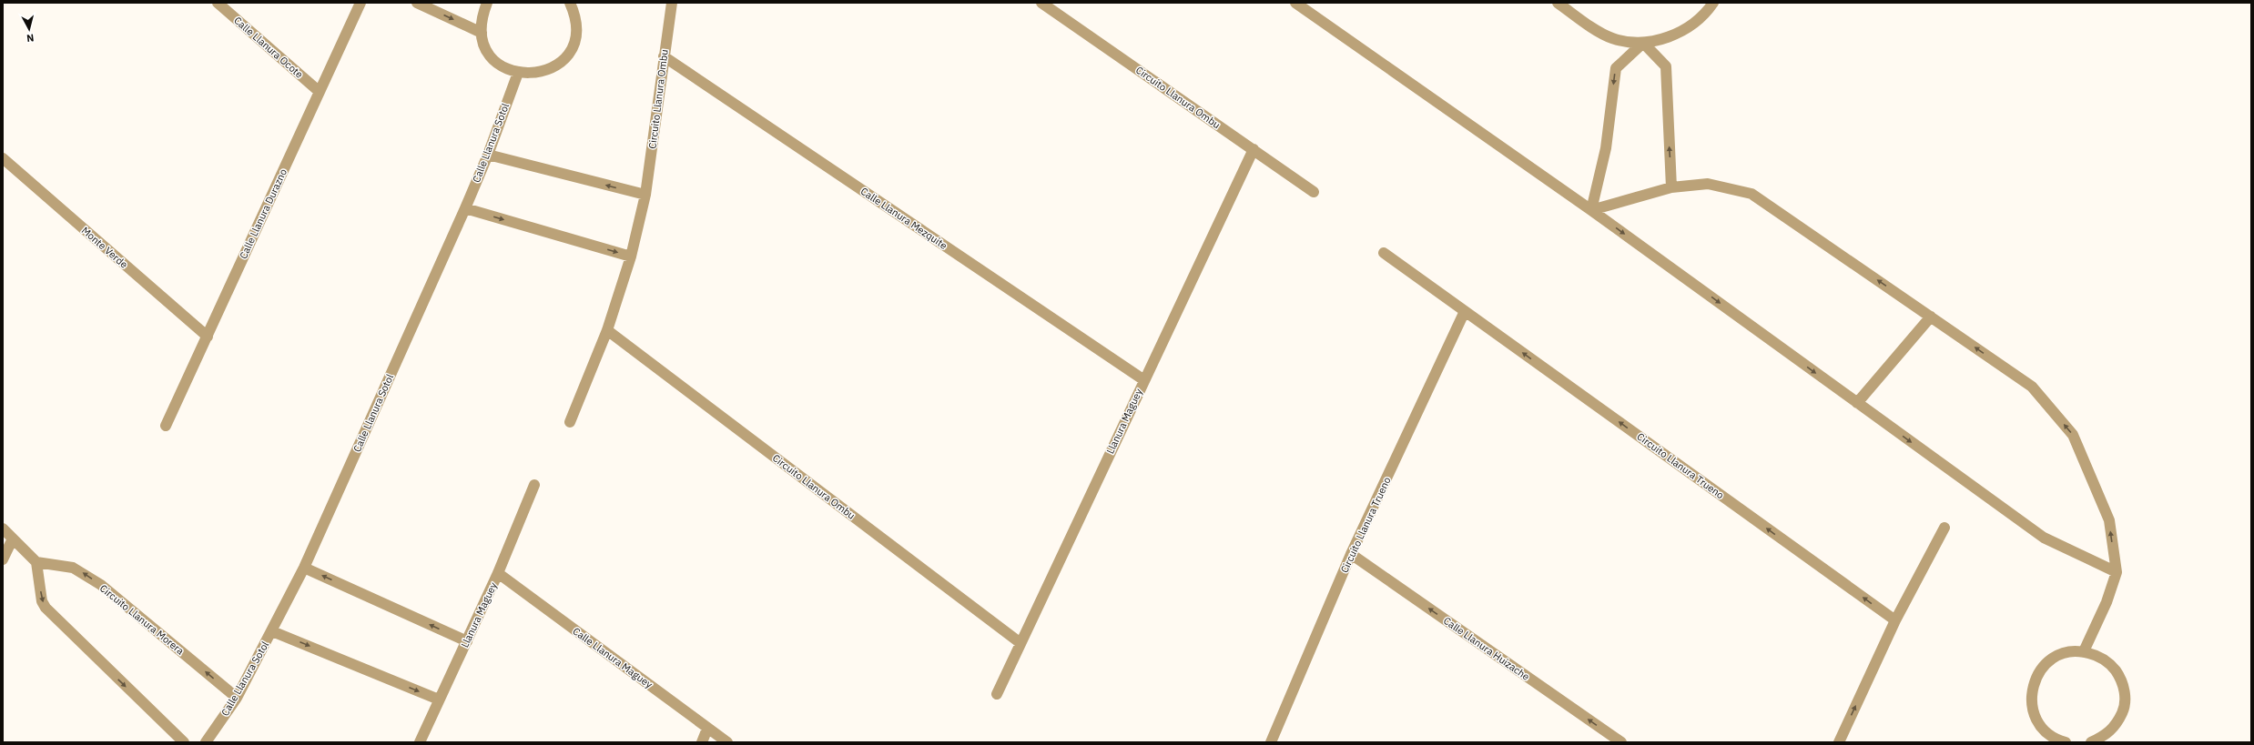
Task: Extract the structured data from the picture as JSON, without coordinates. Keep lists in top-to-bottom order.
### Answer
{
  "streets": {
    "street": [
      "Calle Llanura Ocote",
      "Circuito Llanura Ombu",
      "Calle Llanura Sotol",
      "Calle Llanura Durazno",
      "Calle Llanura Mezquite",
      "Monte Verde",
      "Llanura Maguey",
      "Circuito Llanura Trueno",
      "Circuito Llanura Morera",
      "Calle Llanura Huizache",
      "Calle Llanura Maguey"
    ]
  },
  "crossings": [
    ["Calle Llanura Ocote", "Calle Llanura Durazno"],
    ["Circuito Llanura Ombu", "Calle Llanura Mezquite"],
    ["Circuito Llanura Ombu", "Llanura Maguey"],
    ["Calle Llanura Sotol", "Circuito Llanura Morera"],
    ["Calle Llanura Durazno", "Monte Verde"],
    ["Calle Llanura Mezquite", "Llanura Maguey"],
    ["Llanura Maguey", "Calle Llanura Maguey"],
    ["Circuito Llanura Trueno", "Calle Llanura Huizache"]
  ],
  "one_way": ["Circuito Llanura Trueno", "Calle Llanura Huizache"],
  "north": "bottom"
}
